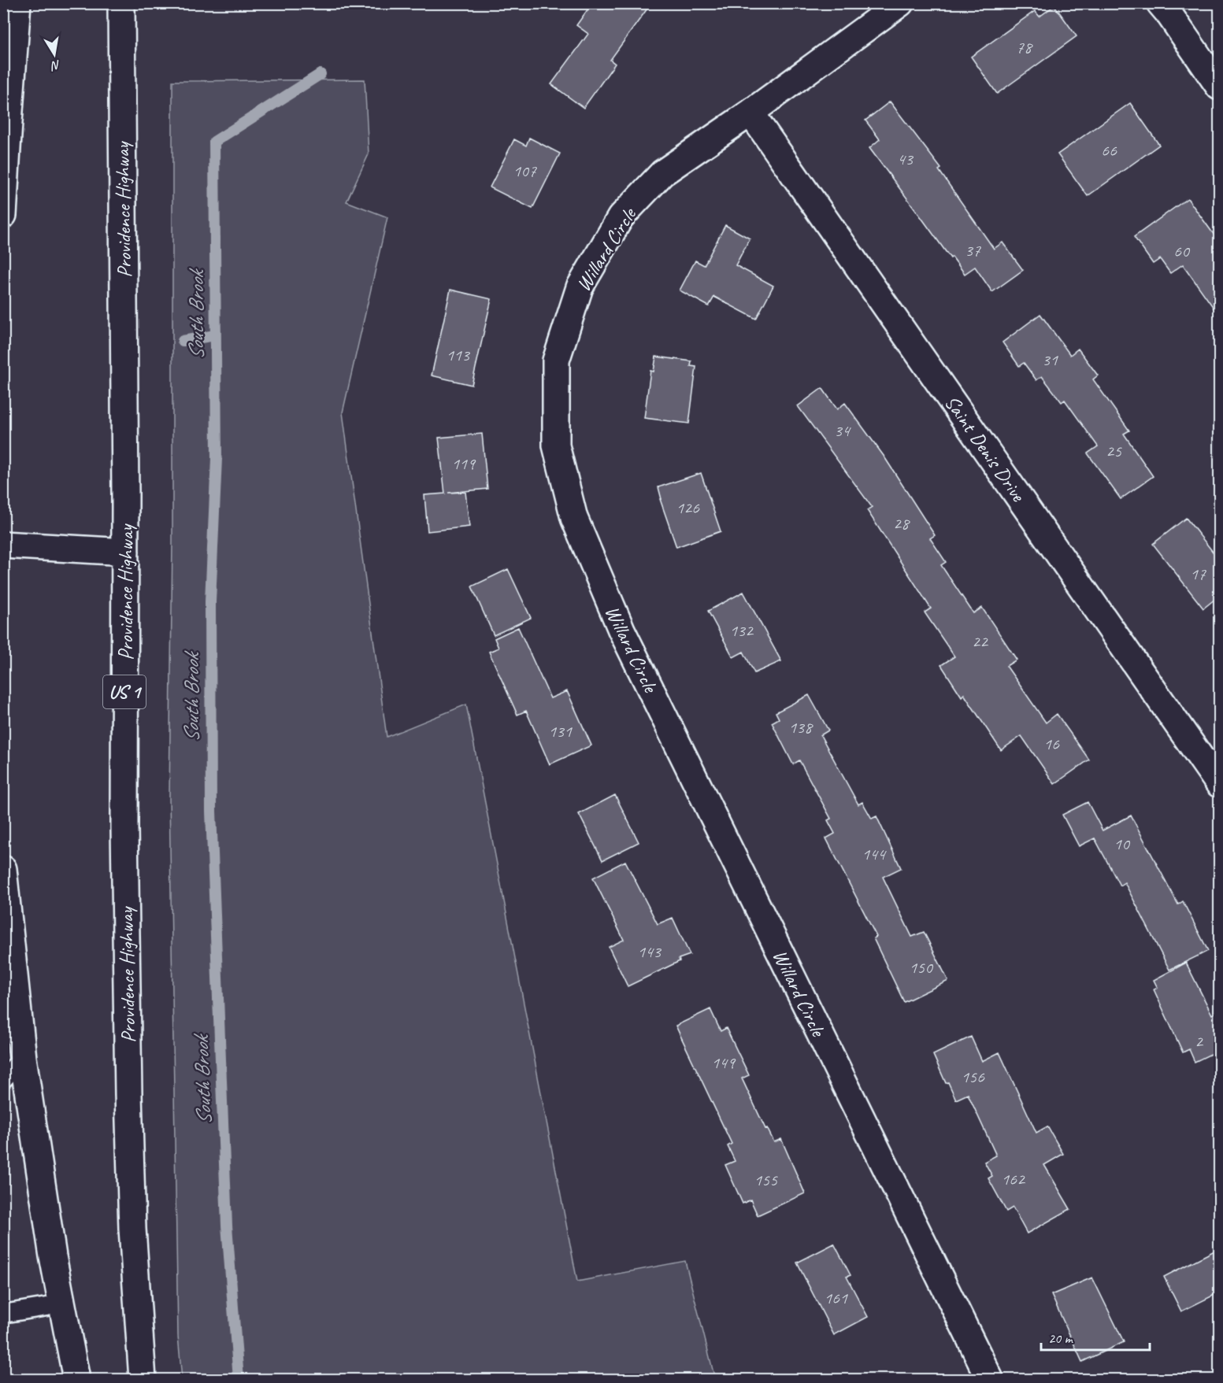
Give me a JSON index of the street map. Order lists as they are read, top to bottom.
{
  "streets": {
    "street": [
      "Providence Highway",
      "Willard Circle",
      "Saint Denis Drive",
      "US 1"
    ]
  },
  "crossings": [
    ["Willard Circle", "Saint Denis Drive"]
  ],
  "water": ["South Brook"],
  "house_numbers": [
    "78",
    "66",
    "43",
    "107",
    "37",
    "60",
    "113",
    "31",
    "34",
    "25",
    "119",
    "126",
    "28",
    "17",
    "132",
    "22",
    "138",
    "131",
    "16",
    "10",
    "144",
    "143",
    "150",
    "2",
    "149",
    "156",
    "162",
    "155",
    "161"
  ],
  "scale_bar": "20 m",
  "north": "bottom"
}
